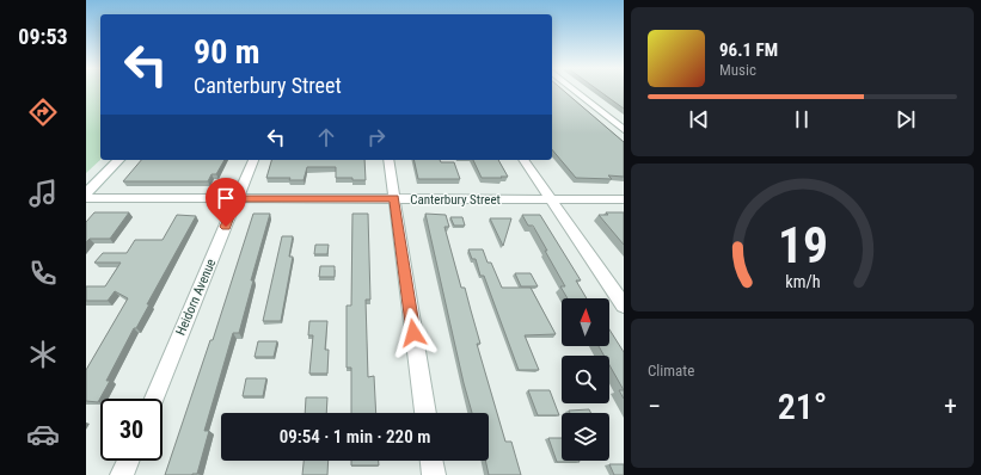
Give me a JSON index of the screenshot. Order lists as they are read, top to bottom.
{
  "streets": {
    "street": ["Canterbury Street", "Heidorn Avenue"]
  },
  "crossings": [
    ["Canterbury Street", "Heidorn Avenue"]
  ],
  "north": "top",
  "page": {
    "tabs": "09:53",
    "turn": ["90 m", "Canterbury Street"],
    "song": ["96.1 FM", "Music"],
    "tile": "Climate",
    "heat": ["−", "21°", "+"],
    "limit": "30",
    "trip": "09:54 · 1 min · 220 m",
    "gauge": ["19", "km/h"]
  }
}
